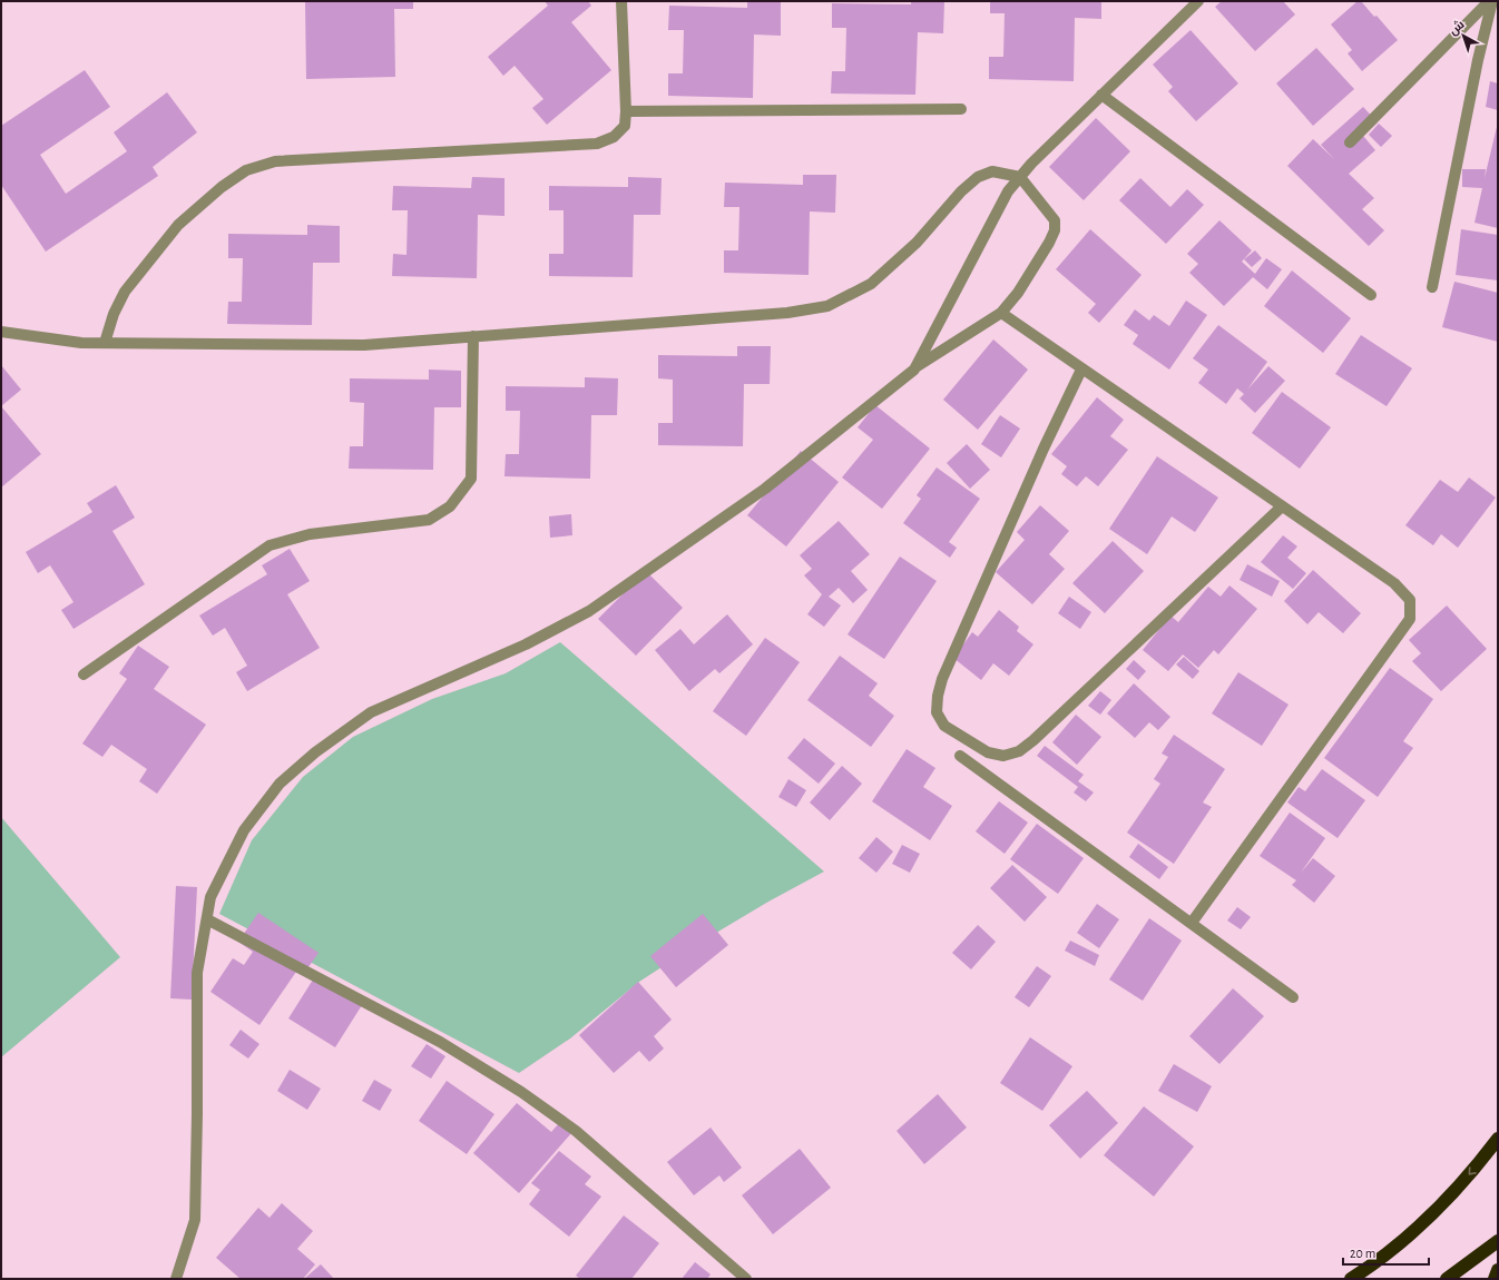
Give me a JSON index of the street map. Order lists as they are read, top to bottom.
{
  "scale_bar": "20 m",
  "north": "top left"
}
